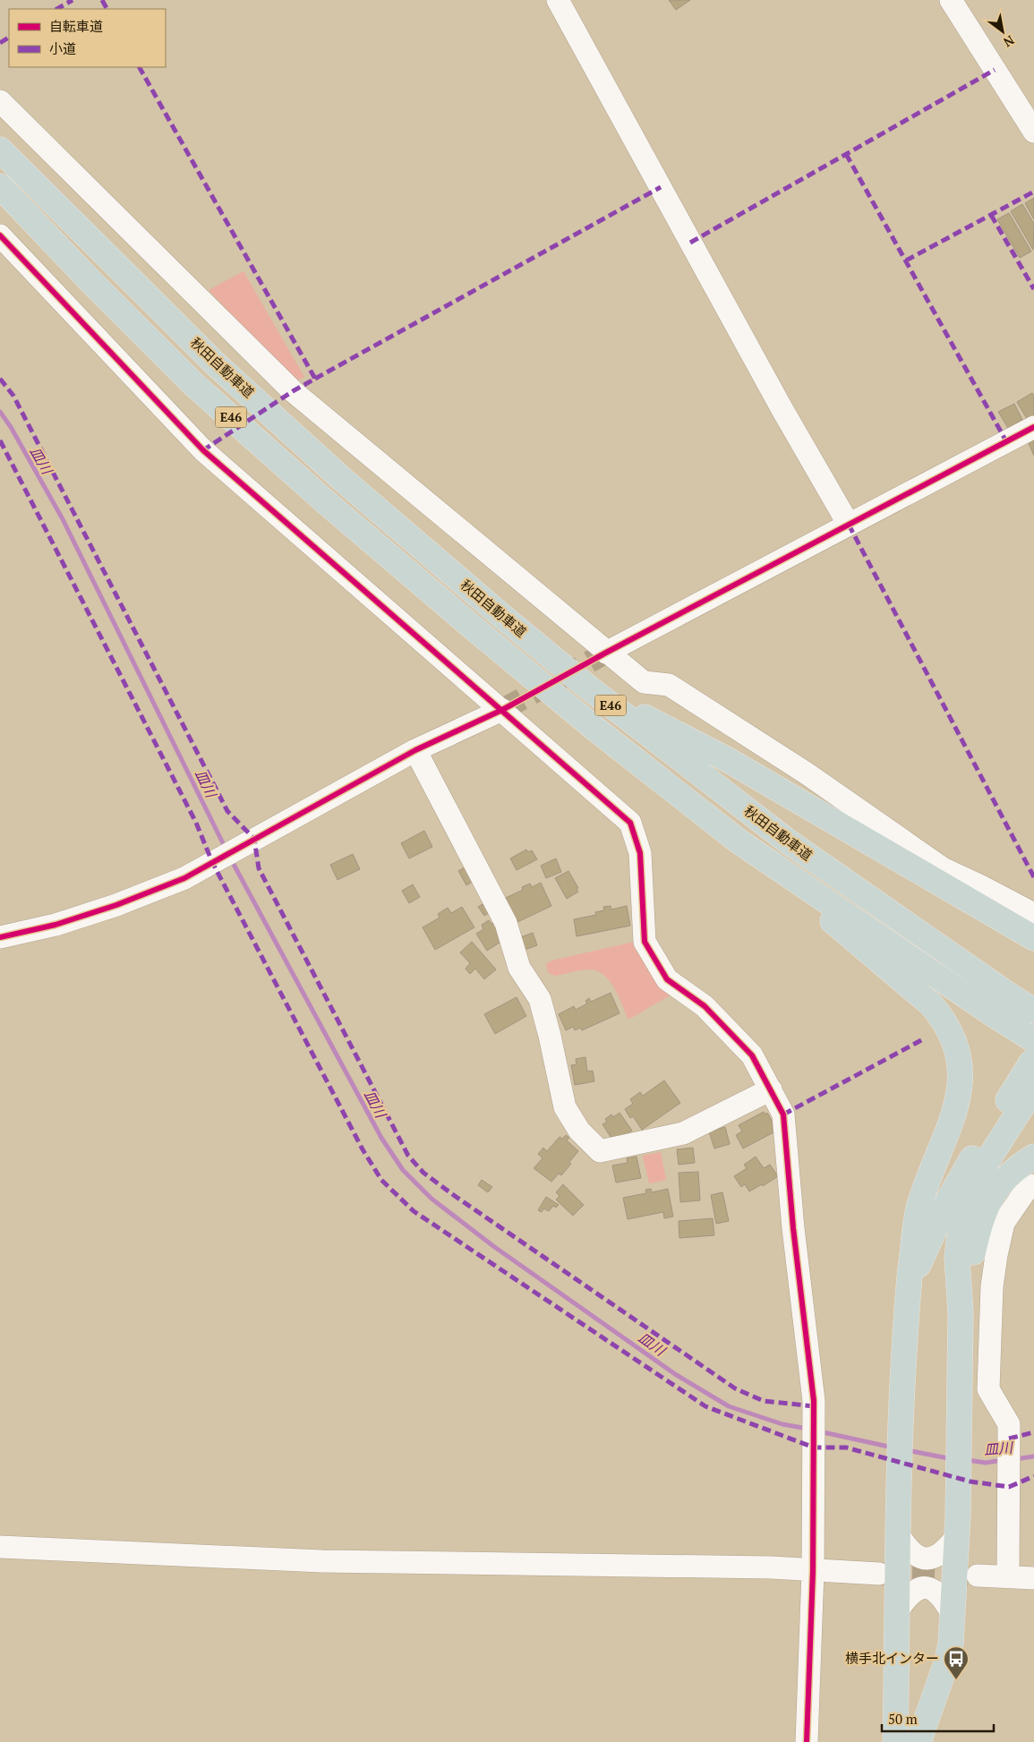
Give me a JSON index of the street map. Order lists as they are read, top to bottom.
{
  "streets": {
    "highway": ["秋田自動車道", "E46"]
  },
  "water": ["皿川"],
  "places": {
    "bus stop": ["横手北インター"]
  },
  "legend": ["自転車道", "小道"],
  "scale_bar": "50 m",
  "north": "bottom right"
}
